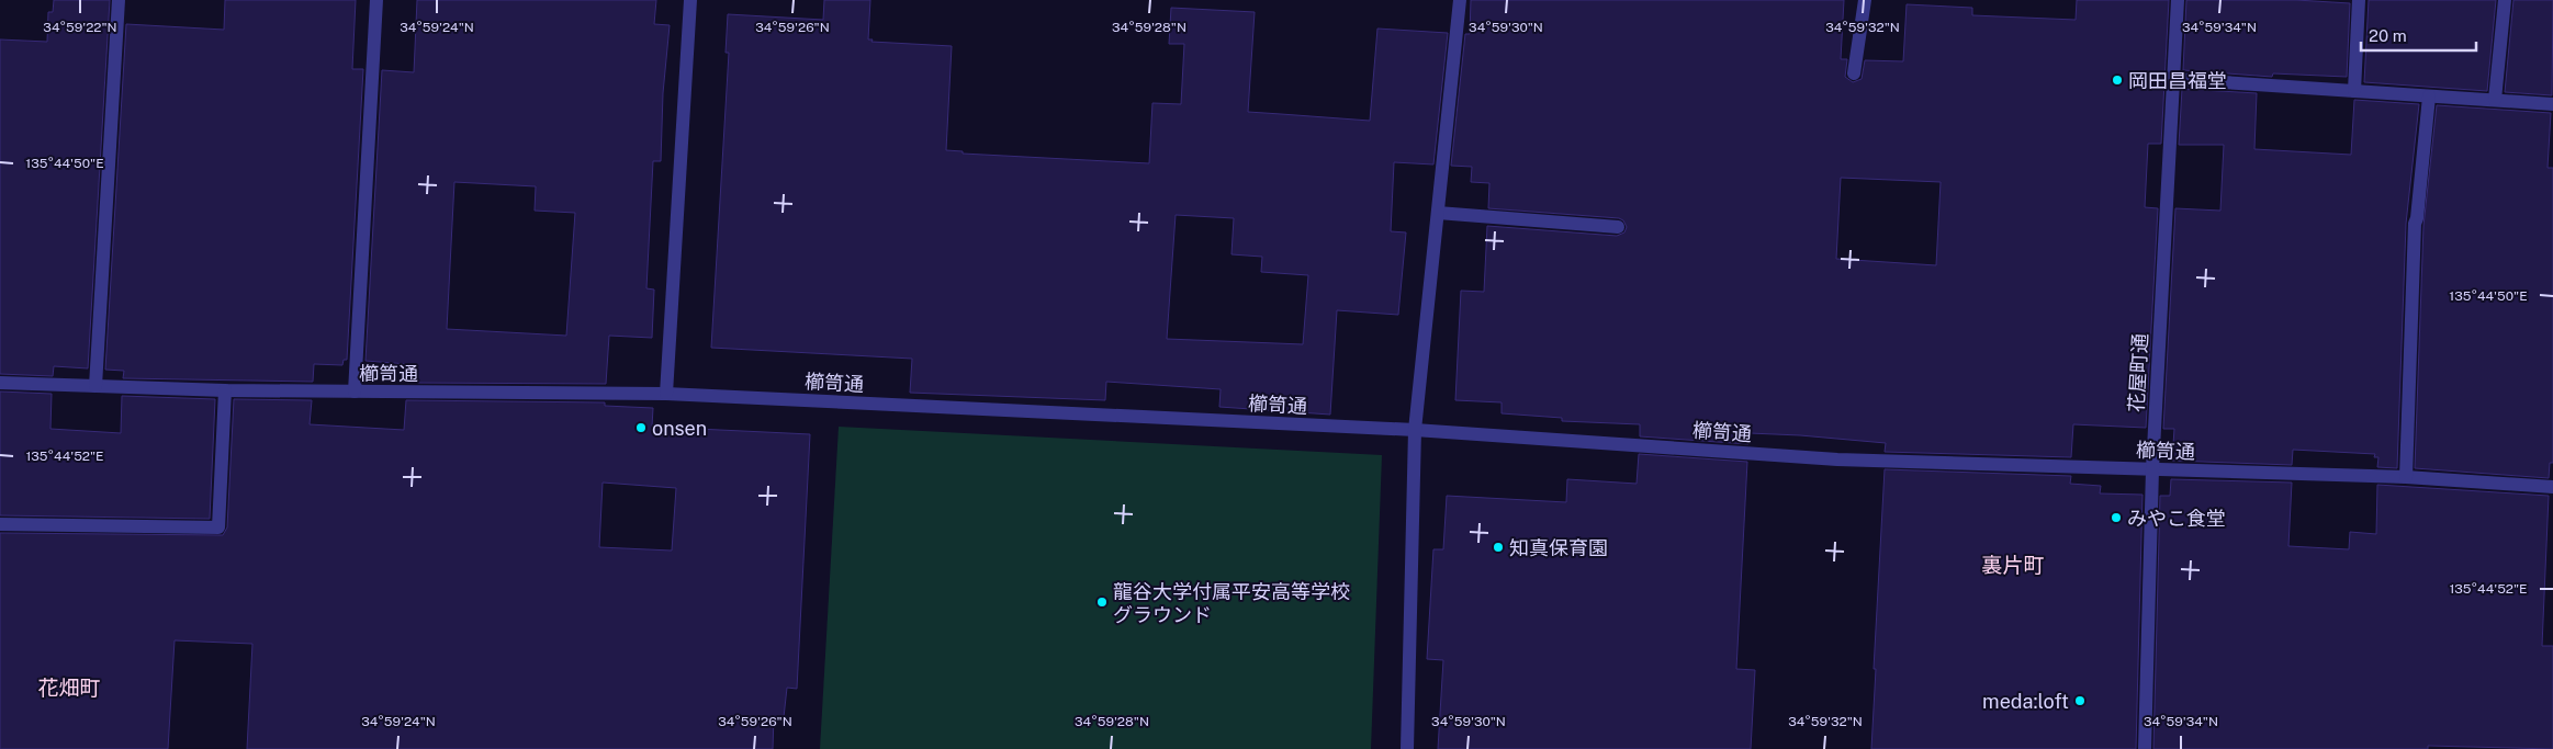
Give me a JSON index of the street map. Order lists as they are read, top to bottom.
{
  "streets": {
    "street": ["櫛笥通", "花屋町通"]
  },
  "crossings": [
    ["櫛笥通", "花屋町通"]
  ],
  "districts": ["裏片町", "花畑町"],
  "places": [
    "岡田昌福堂",
    "onsen",
    "みやこ食堂",
    "知真保育園",
    "龍谷大学付属平安高等学校 グラウンド",
    "meda:loft"
  ],
  "scale_bar": "20 m",
  "coordinates": [
    "34°59'22\"N",
    "34°59'24\"N",
    "34°59'26\"N",
    "34°59'28\"N",
    "34°59'30\"N",
    "34°59'32\"N",
    "34°59'34\"N",
    "135°44'50\"E",
    "135°44'52\"E"
  ]
}
